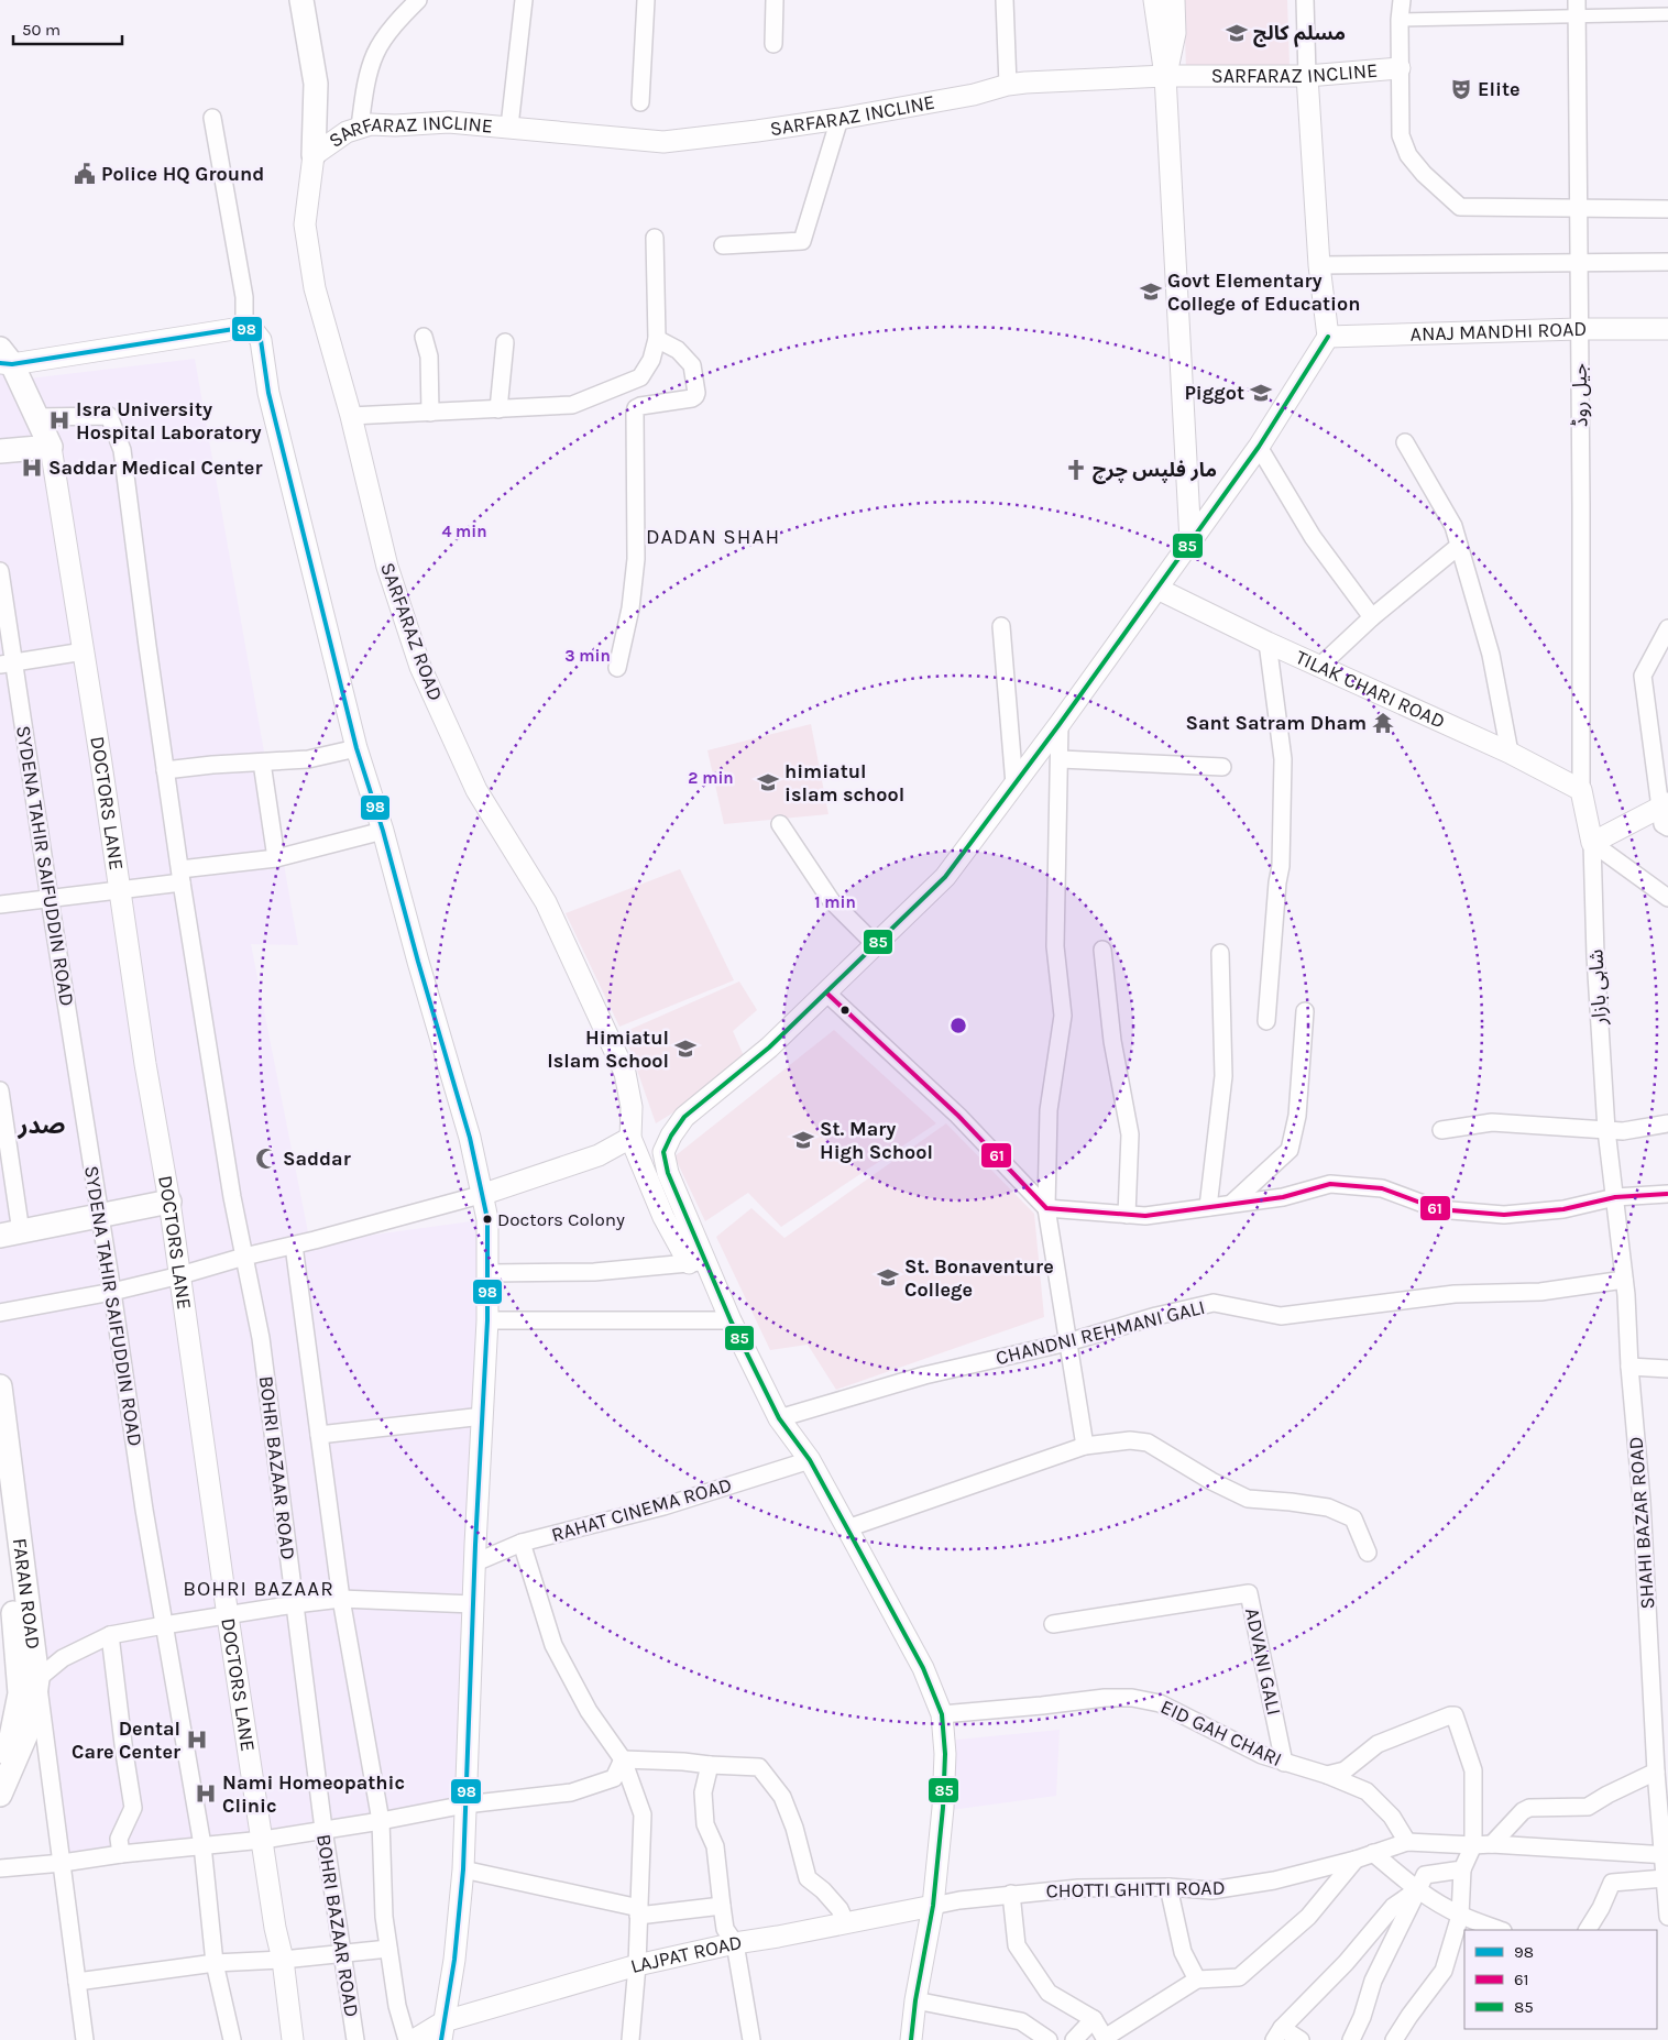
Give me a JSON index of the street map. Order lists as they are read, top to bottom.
{
  "streets": {
    "main road": ["FARAN ROAD"],
    "street": [
      "SARFARAZ INCLINE",
      "ANAJ MANDHI ROAD",
      "جیل روڈ",
      "SARFARAZ ROAD",
      "TILAK CHARI ROAD",
      "DOCTORS LANE",
      "SYDENA TAHIR SAIFUDDIN ROAD",
      "شاہی بازار",
      "CHANDNI REHMANI GALI",
      "BOHRI BAZAAR ROAD",
      "RAHAT CINEMA ROAD",
      "SHAHI BAZAR ROAD",
      "ADVANI GALI",
      "EID GAH CHARI",
      "CHOTTI GHITTI ROAD",
      "LAJPAT ROAD"
    ]
  },
  "crossings": [
    ["SARFARAZ INCLINE", "SARFARAZ ROAD"],
    ["ANAJ MANDHI ROAD", "جیل روڈ"],
    ["جیل روڈ", "TILAK CHARI ROAD"],
    ["شاہی بازار", "SHAHI BAZAR ROAD"],
    ["CHANDNI REHMANI GALI", "SHAHI BAZAR ROAD"],
    ["SHAHI BAZAR ROAD", "CHOTTI GHITTI ROAD"],
    ["ADVANI GALI", "EID GAH CHARI"],
    ["EID GAH CHARI", "CHOTTI GHITTI ROAD"],
    ["CHOTTI GHITTI ROAD", "LAJPAT ROAD"]
  ],
  "districts": ["DADAN SHAH", "صدر", "BOHRI BAZAAR"],
  "places": {
    "school or university": [
      "مسلم کالج",
      "Govt Elementary College of Education",
      "Piggot",
      "himiatul islam school",
      "Himiatul Islam School",
      "St. Mary High School",
      "St. Bonaventure College"
    ],
    "theatre": ["Elite"],
    "public building": ["Police HQ Ground"],
    "hospital": [
      "Isra University Hospital Laboratory",
      "Saddar Medical Center",
      "Dental Care Center",
      "Nami Homeopathic Clinic"
    ],
    "church": ["مار فلپس چرچ"],
    "temple": ["Sant Satram Dham"],
    "mosque": ["Saddar"],
    "other": ["Doctors Colony"]
  },
  "lines": ["transit line 98", "transit line 85", "transit line 61"],
  "legend": ["98", "61", "85"],
  "scale_bar": "50 m",
  "rings": [
    "4 min",
    "3 min",
    "2 min",
    "1 min"
  ]
}
